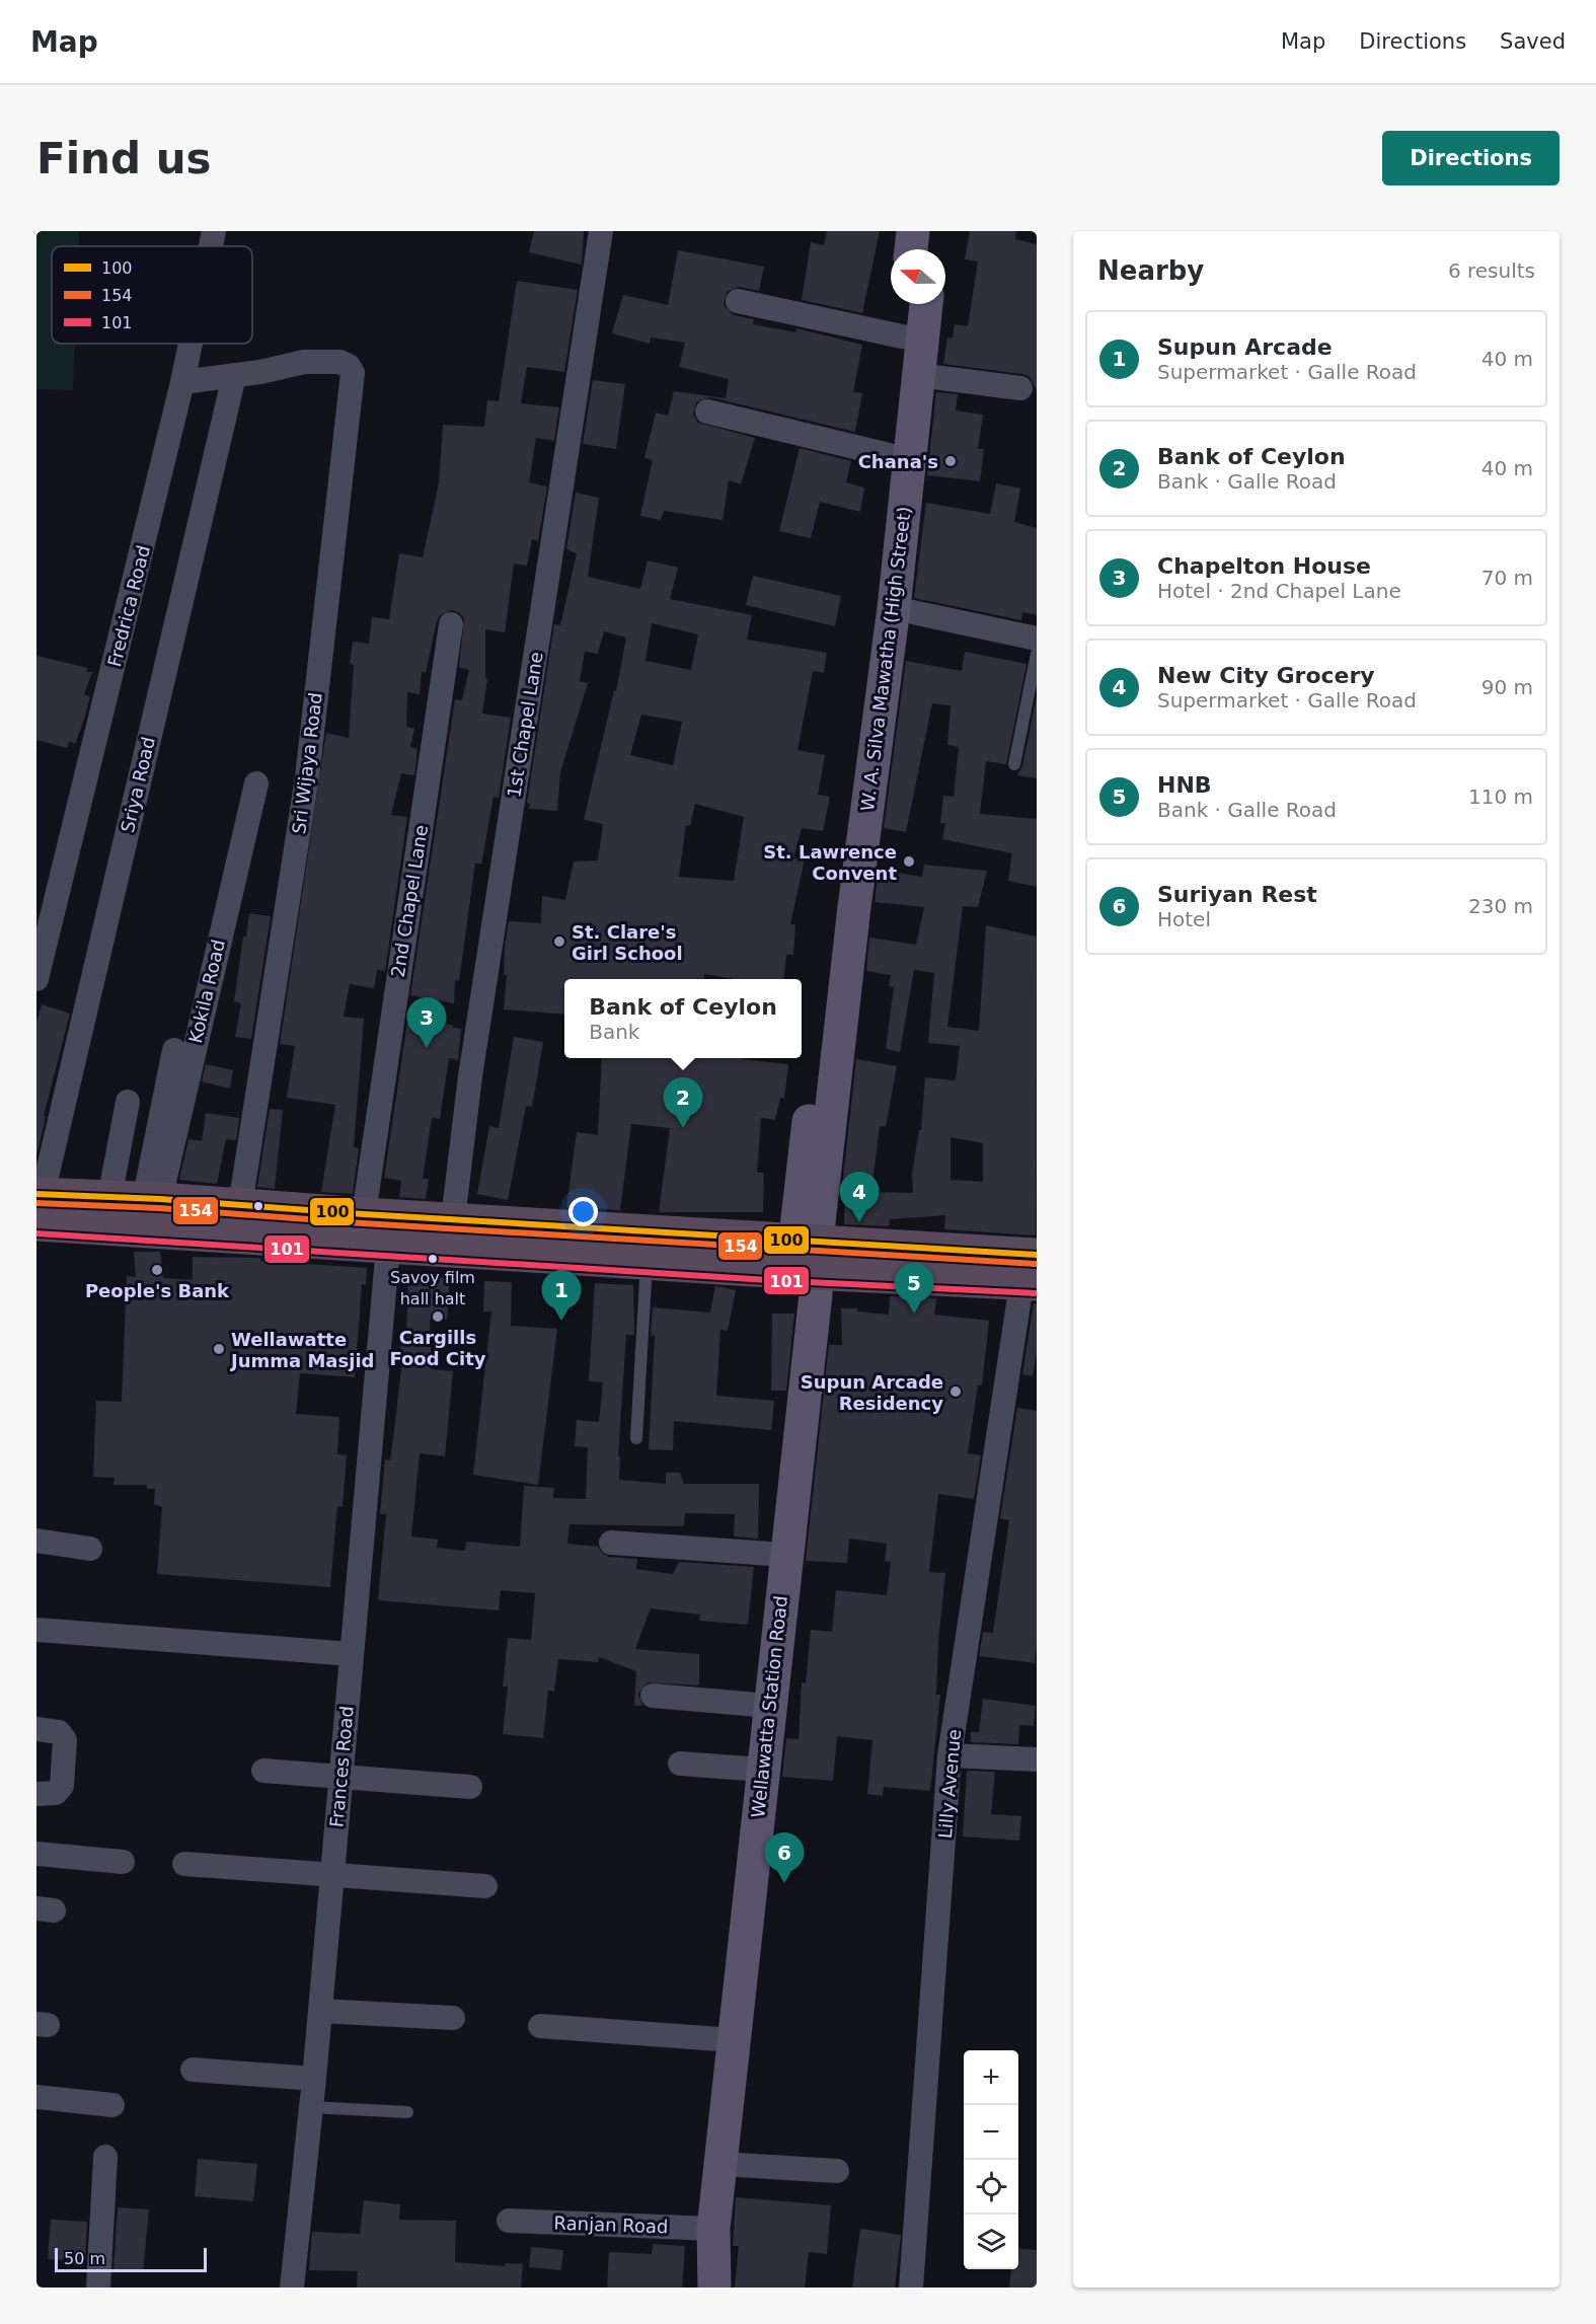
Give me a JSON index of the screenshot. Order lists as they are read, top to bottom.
{
  "streets": {
    "main road": ["W. A. Silva Mawatha (High Street)", "Wellawatta Station Road"],
    "street": [
      "Fredrica Road",
      "1st Chapel Lane",
      "Sri Wijaya Road",
      "Sriya Road",
      "2nd Chapel Lane",
      "Kokila Road",
      "Frances Road",
      "Lilly Avenue",
      "Ranjan Road"
    ]
  },
  "crossings": [
    ["W. A. Silva Mawatha (High Street)", "Wellawatta Station Road"],
    ["Sri Wijaya Road", "Sriya Road"],
    ["Wellawatta Station Road", "Ranjan Road"]
  ],
  "places": [
    "Chana's",
    "St. Lawrence Convent",
    "St. Clare's Girl School",
    "Savoy film hall halt",
    "People's Bank",
    "Cargills Food City",
    "Wellawatte Jumma Masjid",
    "Supun Arcade Residency"
  ],
  "lines": ["transit line 100", "transit line 154", "transit line 101"],
  "legend": ["100", "154", "101"],
  "scale_bar": "50 m",
  "north": "left",
  "page": {
    "header": "Map",
    "nav": ["Map", "Directions", "Saved"],
    "buttons": "Directions",
    "title": "Find us",
    "heading": ["Nearby", "6 results"],
    "list": [
      {
        "mark": "1",
        "name": "Supun Arcade",
        "note": "Supermarket · Galle Road",
        "value": "40 m"
      },
      {
        "mark": "2",
        "name": "Bank of Ceylon",
        "note": "Bank · Galle Road",
        "value": "40 m"
      },
      {
        "mark": "3",
        "name": "Chapelton House",
        "note": "Hotel · 2nd Chapel Lane",
        "value": "70 m"
      },
      {
        "mark": "4",
        "name": "New City Grocery",
        "note": "Supermarket · Galle Road",
        "value": "90 m"
      },
      {
        "mark": "5",
        "name": "HNB",
        "note": "Bank · Galle Road",
        "value": "110 m"
      },
      {
        "mark": "6",
        "name": "Suriyan Rest",
        "note": "Hotel",
        "value": "230 m"
      }
    ],
    "popup": ["Bank of Ceylon", "Bank"],
    "pins": [
      "3",
      "2",
      "4",
      "5",
      "1",
      "6"
    ],
    "map_buttons": ["+", "−"],
    "scale": "50 m"
  }
}
